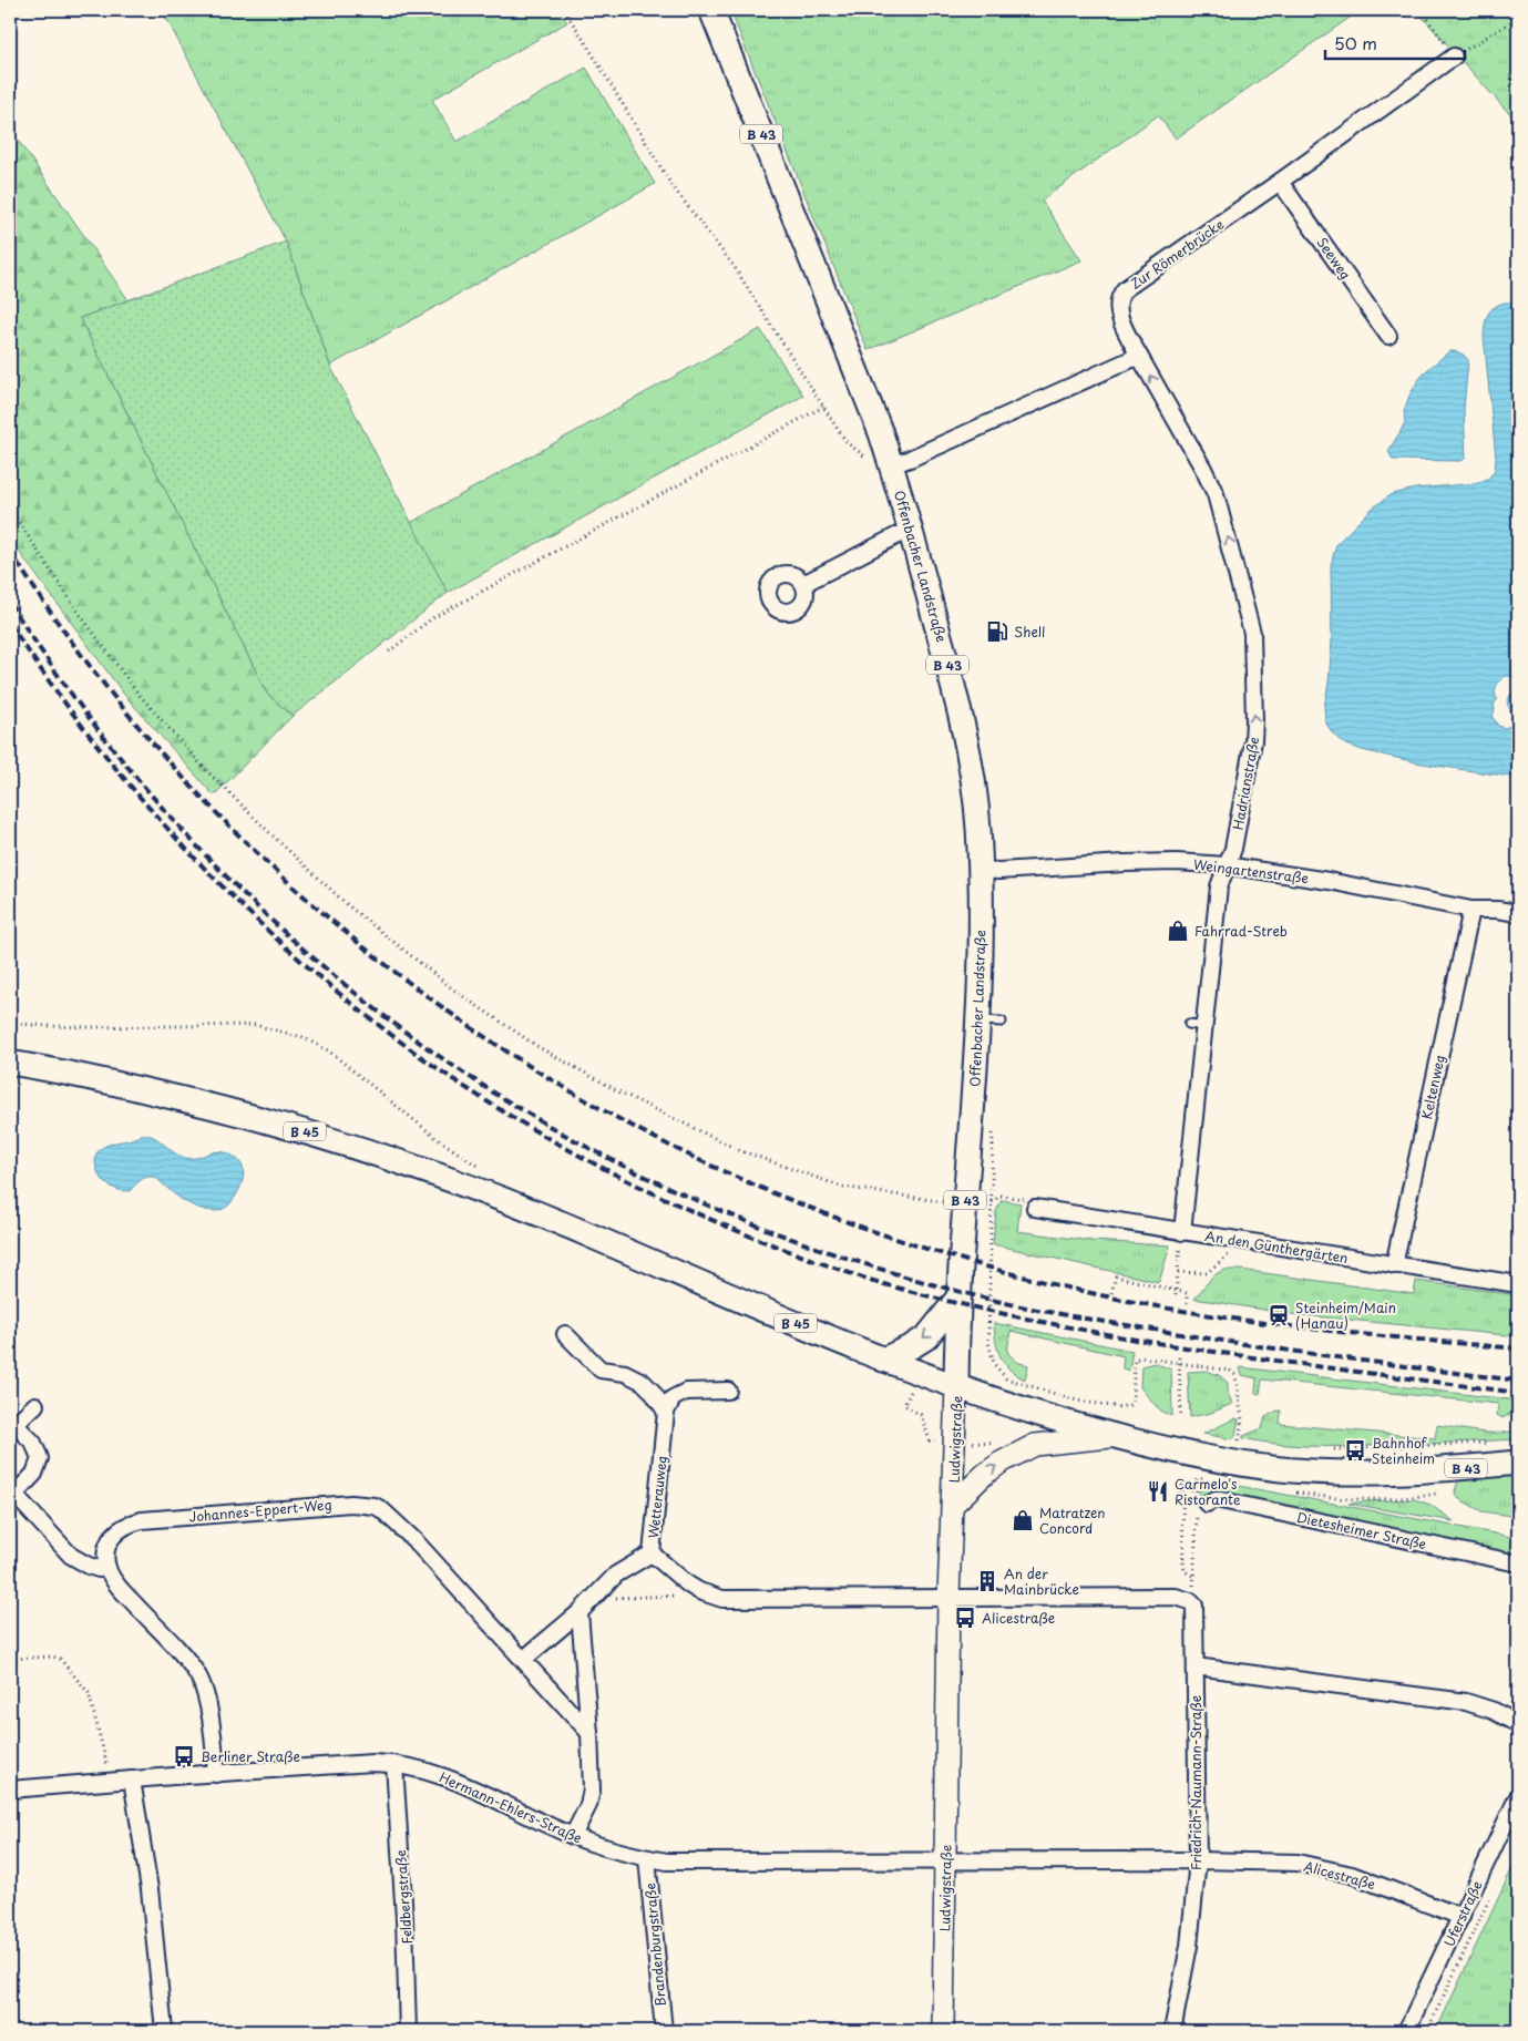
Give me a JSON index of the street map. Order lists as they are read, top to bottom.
{
  "streets": {
    "main road": [
      "B 43",
      "Offenbacher Landstraße",
      "B 45",
      "Ludwigstraße"
    ],
    "street": [
      "Zur Römerbrücke",
      "Seeweg",
      "Hadrianstraße",
      "Weingartenstraße",
      "Keltenweg",
      "An den Günthergärten",
      "Wetterauweg",
      "Johannes-Eppert-Weg",
      "Dietesheimer Straße",
      "Friedrich-Naumann-Straße",
      "Hermann-Ehlers-Straße",
      "Alicestraße",
      "Feldbergstraße",
      "Uferstraße",
      "Brandenburgstraße"
    ]
  },
  "crossings": [
    ["Zur Römerbrücke", "Seeweg"],
    ["Zur Römerbrücke", "Hadrianstraße"],
    ["Offenbacher Landstraße", "Weingartenstraße"],
    ["Offenbacher Landstraße", "B 45"],
    ["Offenbacher Landstraße", "Ludwigstraße"],
    ["Hadrianstraße", "Weingartenstraße"],
    ["Hadrianstraße", "An den Günthergärten"],
    ["Weingartenstraße", "Keltenweg"],
    ["Keltenweg", "An den Günthergärten"],
    ["B 45", "Ludwigstraße"],
    ["Ludwigstraße", "Alicestraße"],
    ["Wetterauweg", "Johannes-Eppert-Weg"],
    ["Friedrich-Naumann-Straße", "Alicestraße"],
    ["Hermann-Ehlers-Straße", "Alicestraße"],
    ["Hermann-Ehlers-Straße", "Feldbergstraße"],
    ["Hermann-Ehlers-Straße", "Brandenburgstraße"],
    ["Alicestraße", "Uferstraße"],
    ["Alicestraße", "Brandenburgstraße"]
  ],
  "one_way": ["Hadrianstraße"],
  "places": {
    "fuel station": ["Shell"],
    "shop": ["Fahrrad-Streb", "Matratzen Concord"],
    "station": ["Steinheim/Main (Hanau)"],
    "bus stop": ["Bahnhof Steinheim", "Alicestraße", "Berliner Straße"],
    "restaurant": ["Carmelo's Ristorante"],
    "building": ["An der Mainbrücke"]
  },
  "scale_bar": "50 m"
}
